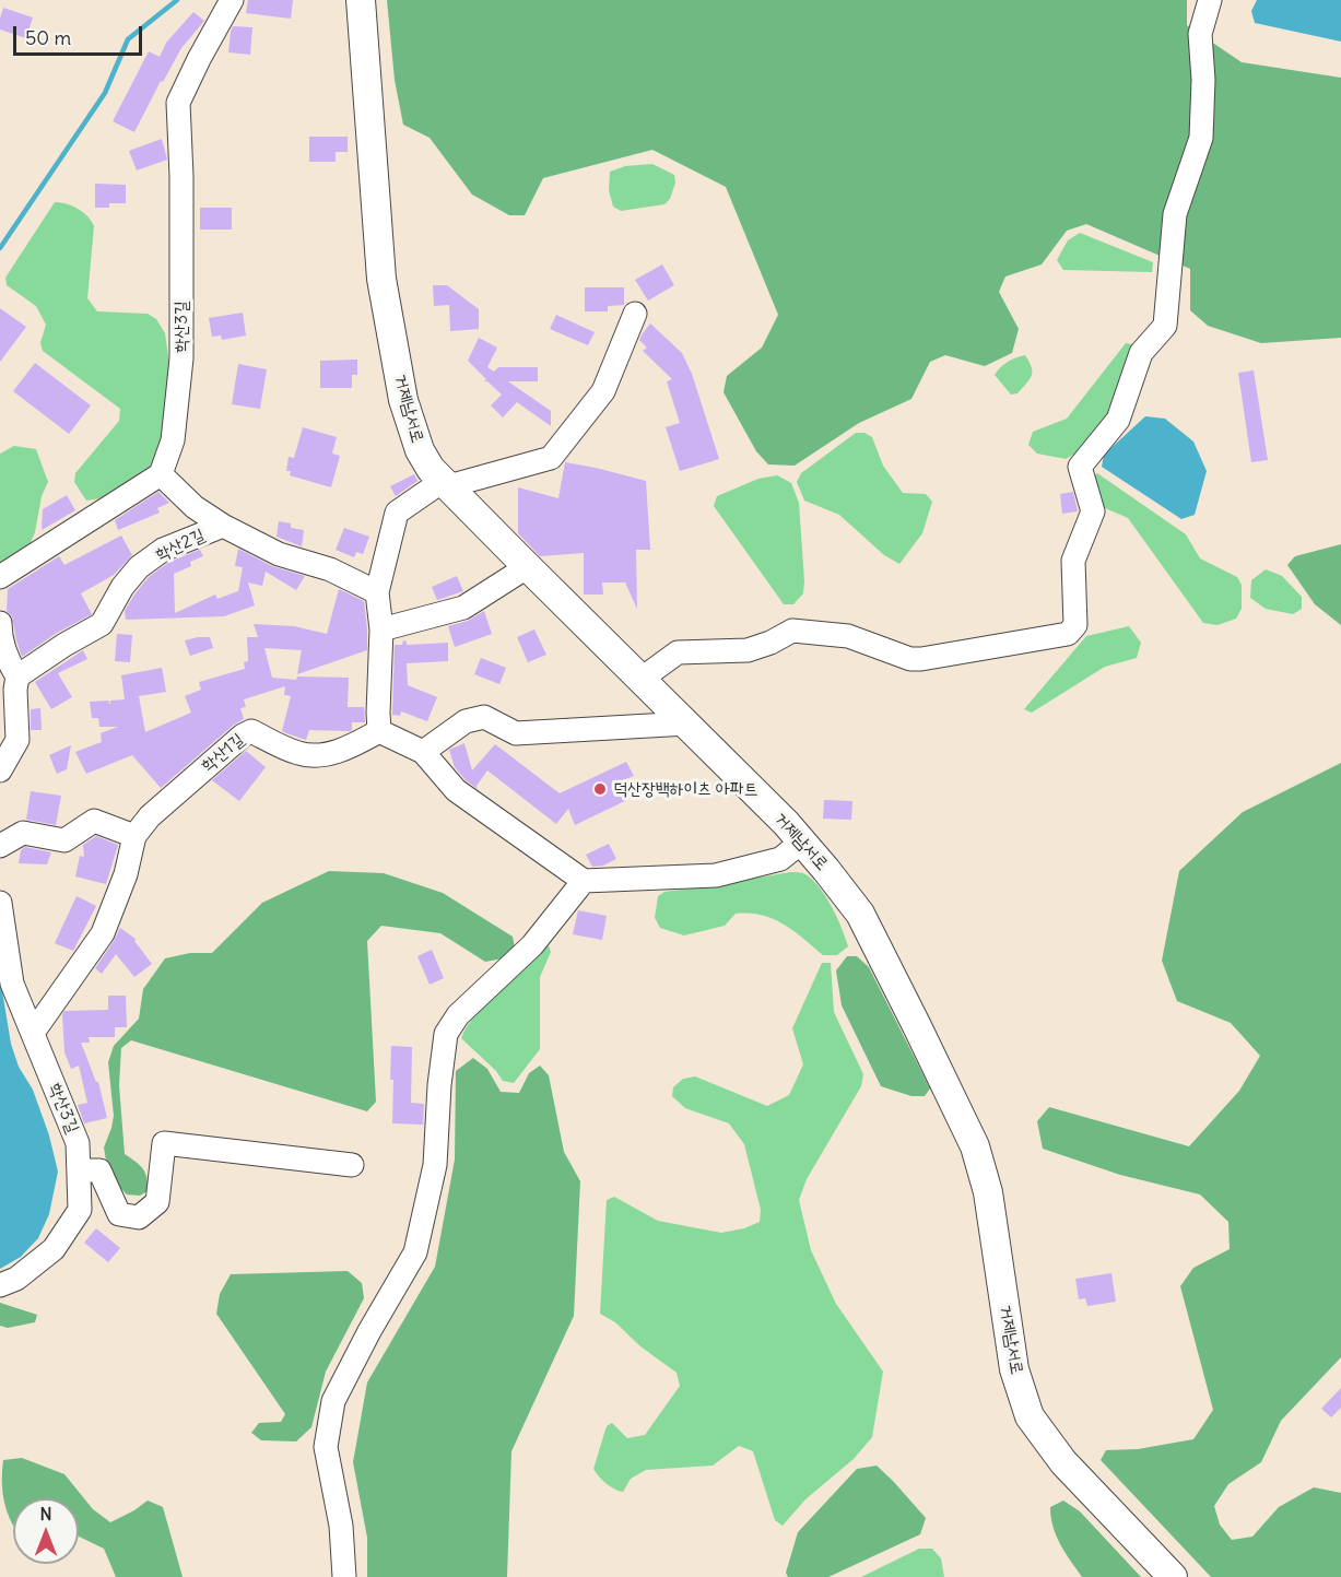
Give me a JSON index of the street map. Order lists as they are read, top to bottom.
{
  "streets": {
    "main road": ["거제남서로"],
    "street": ["학산3길", "학산2길", "학산1길"]
  },
  "crossings": [
    ["학산3길", "학산1길"]
  ],
  "places": ["덕산장백하이츠 아파트"],
  "scale_bar": "50 m",
  "north": "top"
}
